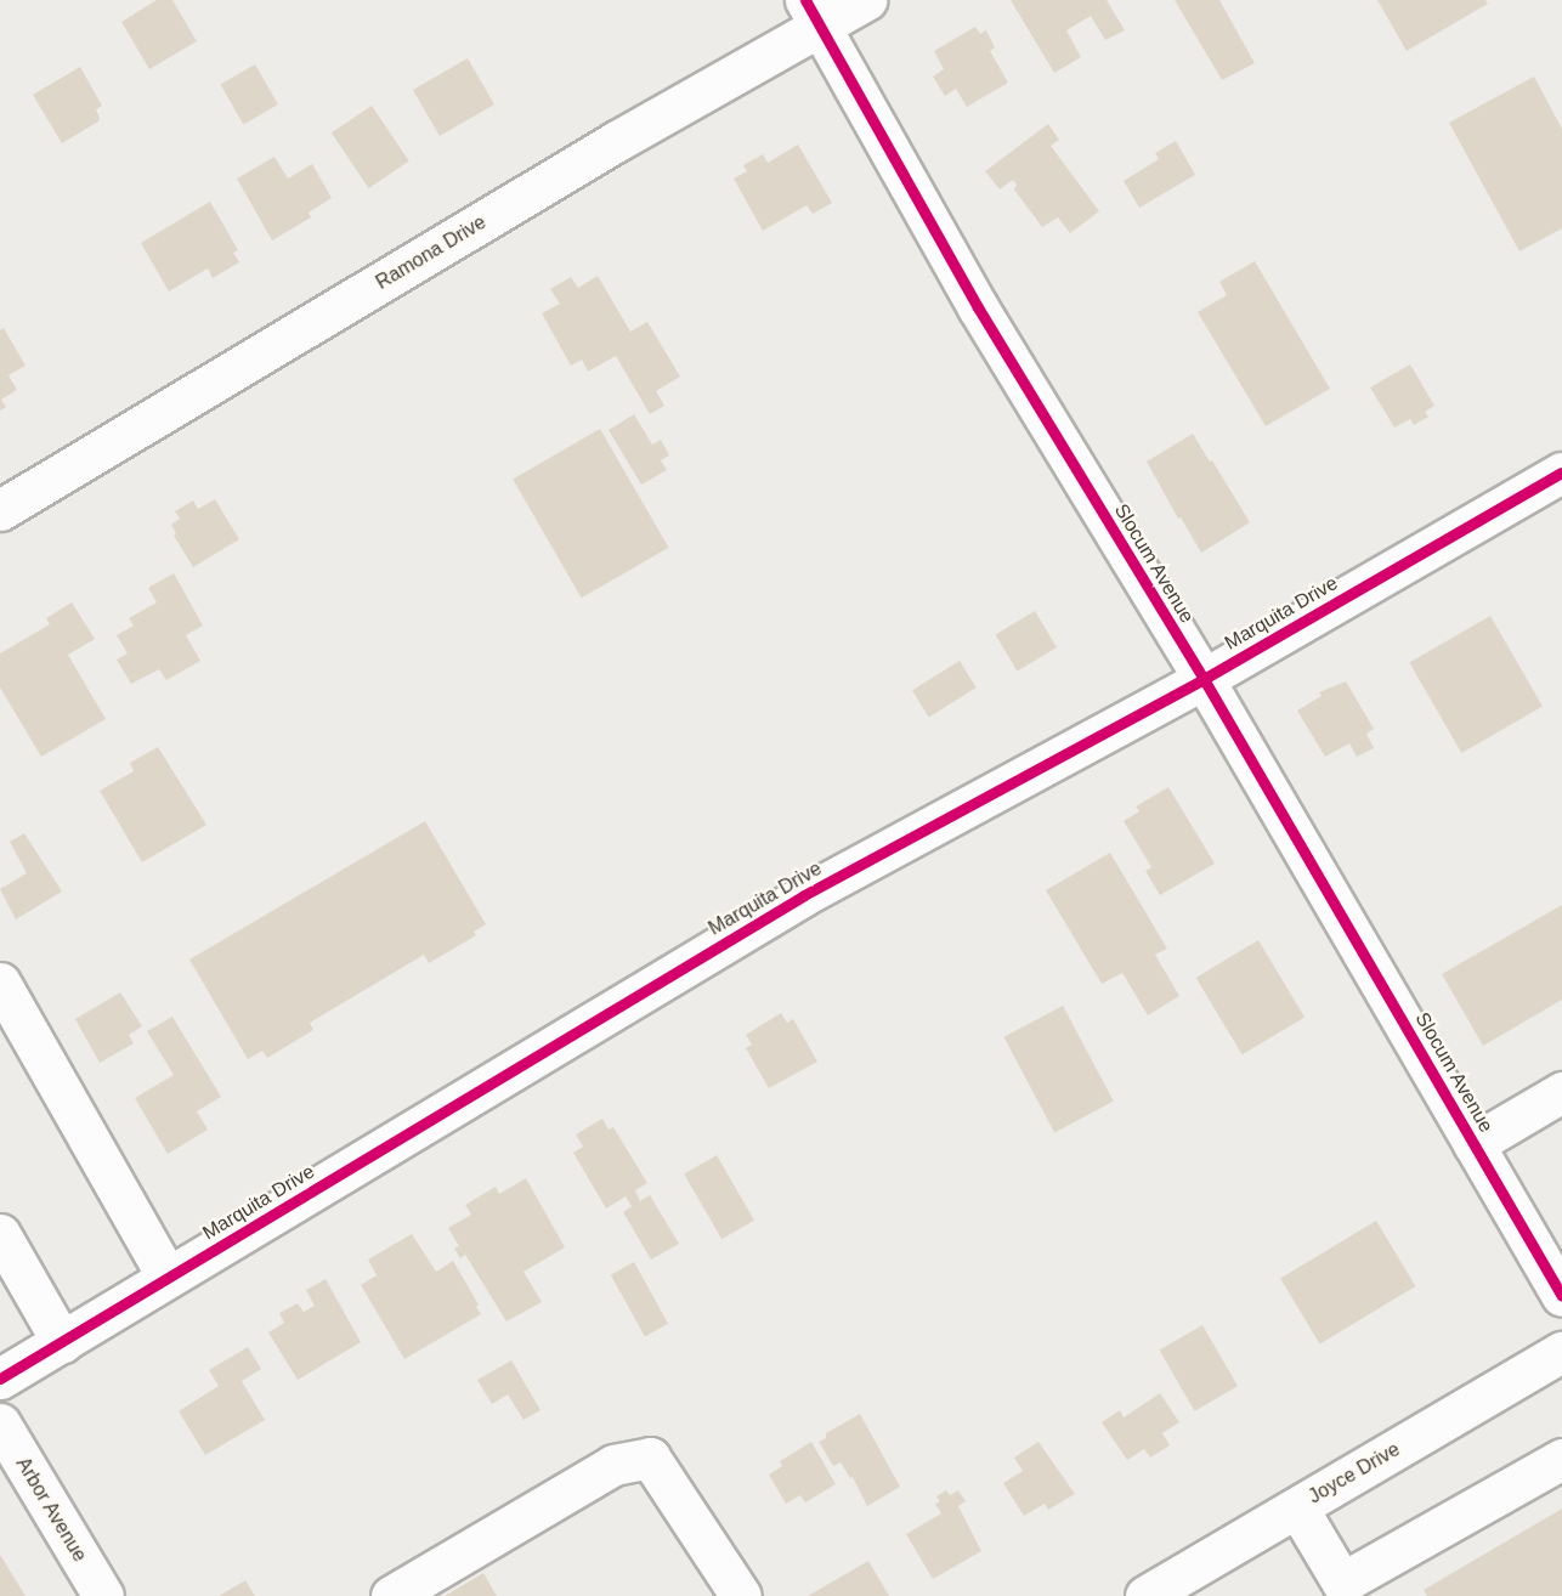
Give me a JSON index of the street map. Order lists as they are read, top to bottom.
{
  "streets": {
    "street": [
      "Ramona Drive",
      "Slocum Avenue",
      "Marquita Drive",
      "Joyce Drive",
      "Arbor Avenue"
    ]
  },
  "crossings": [
    ["Ramona Drive", "Slocum Avenue"],
    ["Slocum Avenue", "Marquita Drive"]
  ]
}
